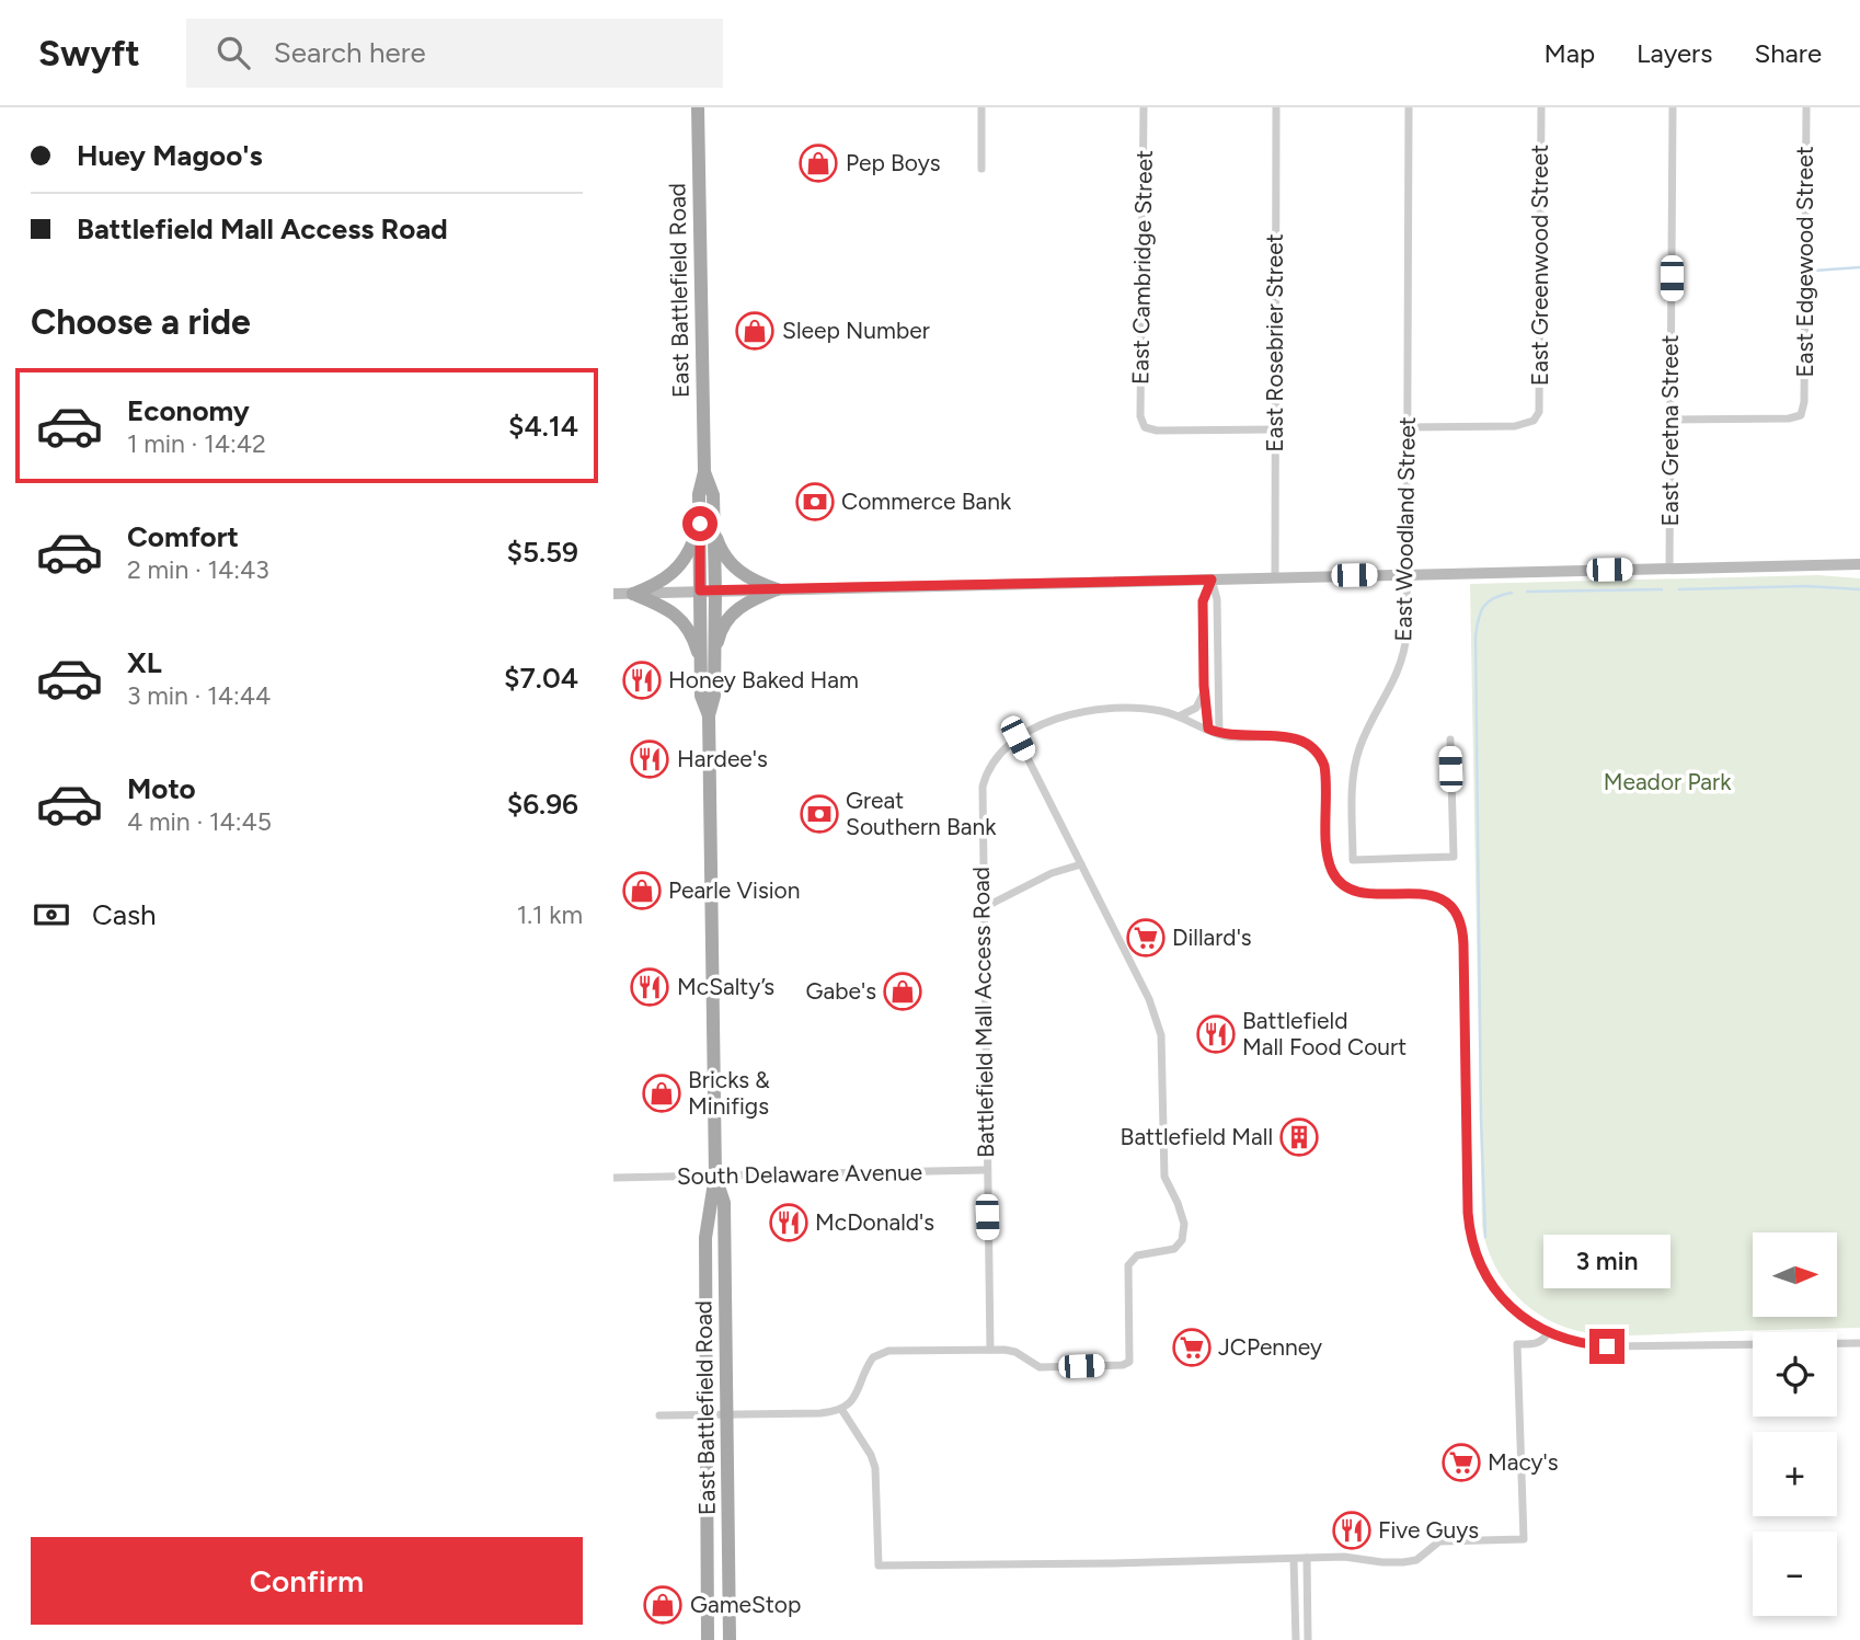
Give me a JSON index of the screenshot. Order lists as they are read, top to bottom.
{
  "streets": {
    "main road": ["East Battlefield Road"],
    "street": [
      "East Edgewood Street",
      "East Greenwood Street",
      "East Cambridge Street",
      "East Rosebrier Street",
      "East Gretna Street",
      "East Woodland Street",
      "Battlefield Mall Access Road",
      "South Delaware Avenue"
    ]
  },
  "crossings": [
    ["East Edgewood Street", "East Gretna Street"],
    ["East Greenwood Street", "East Woodland Street"],
    ["East Cambridge Street", "East Rosebrier Street"],
    ["East Battlefield Road", "South Delaware Avenue"],
    ["Battlefield Mall Access Road", "South Delaware Avenue"]
  ],
  "parks": ["Meador Park"],
  "places": {
    "shop": [
      "Pep Boys",
      "Sleep Number",
      "Pearle Vision",
      "Gabe's",
      "Bricks & Minifigs",
      "GameStop"
    ],
    "bank": ["Commerce Bank", "Great Southern Bank"],
    "restaurant": [
      "Honey Baked Ham",
      "Hardee's",
      "McSalty’s",
      "Battlefield Mall Food Court",
      "McDonald's",
      "Five Guys"
    ],
    "supermarket": ["Dillard's", "JCPenney", "Macy's"],
    "building": ["Battlefield Mall"]
  },
  "north": "right",
  "page": {
    "header": "Swyft",
    "search": "Search here",
    "nav": ["Map", "Layers", "Share"],
    "banner": ["Huey Magoo's", "Battlefield Mall Access Road"],
    "heading": "Choose a ride",
    "list": [
      {
        "name": "Economy",
        "note": "1 min · 14:42",
        "value": "$4.14"
      },
      {
        "name": "Comfort",
        "note": "2 min · 14:43",
        "value": "$5.59"
      },
      {
        "name": "XL",
        "note": "3 min · 14:44",
        "value": "$7.04"
      },
      {
        "name": "Moto",
        "note": "4 min · 14:45",
        "value": "$6.96"
      }
    ],
    "pay": ["Cash", "1.1 km"],
    "map_buttons": ["+", "−"],
    "bubble": "3 min",
    "buttons": "Confirm"
  }
}
